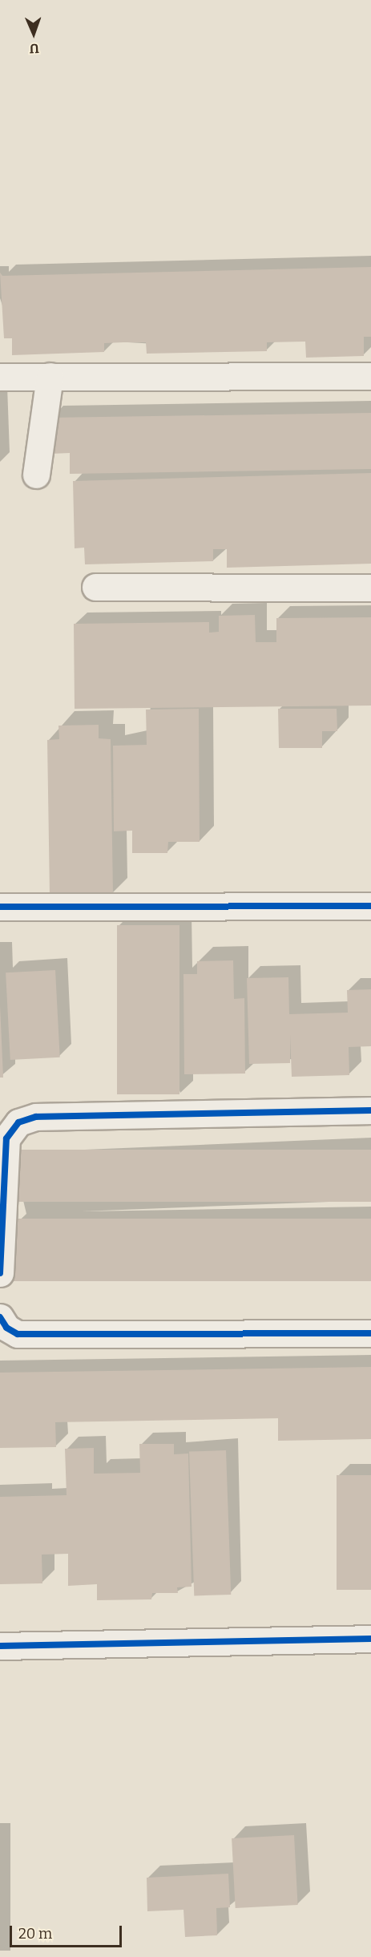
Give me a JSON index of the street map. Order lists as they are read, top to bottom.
{
  "scale_bar": "20 m",
  "north": "bottom"
}
